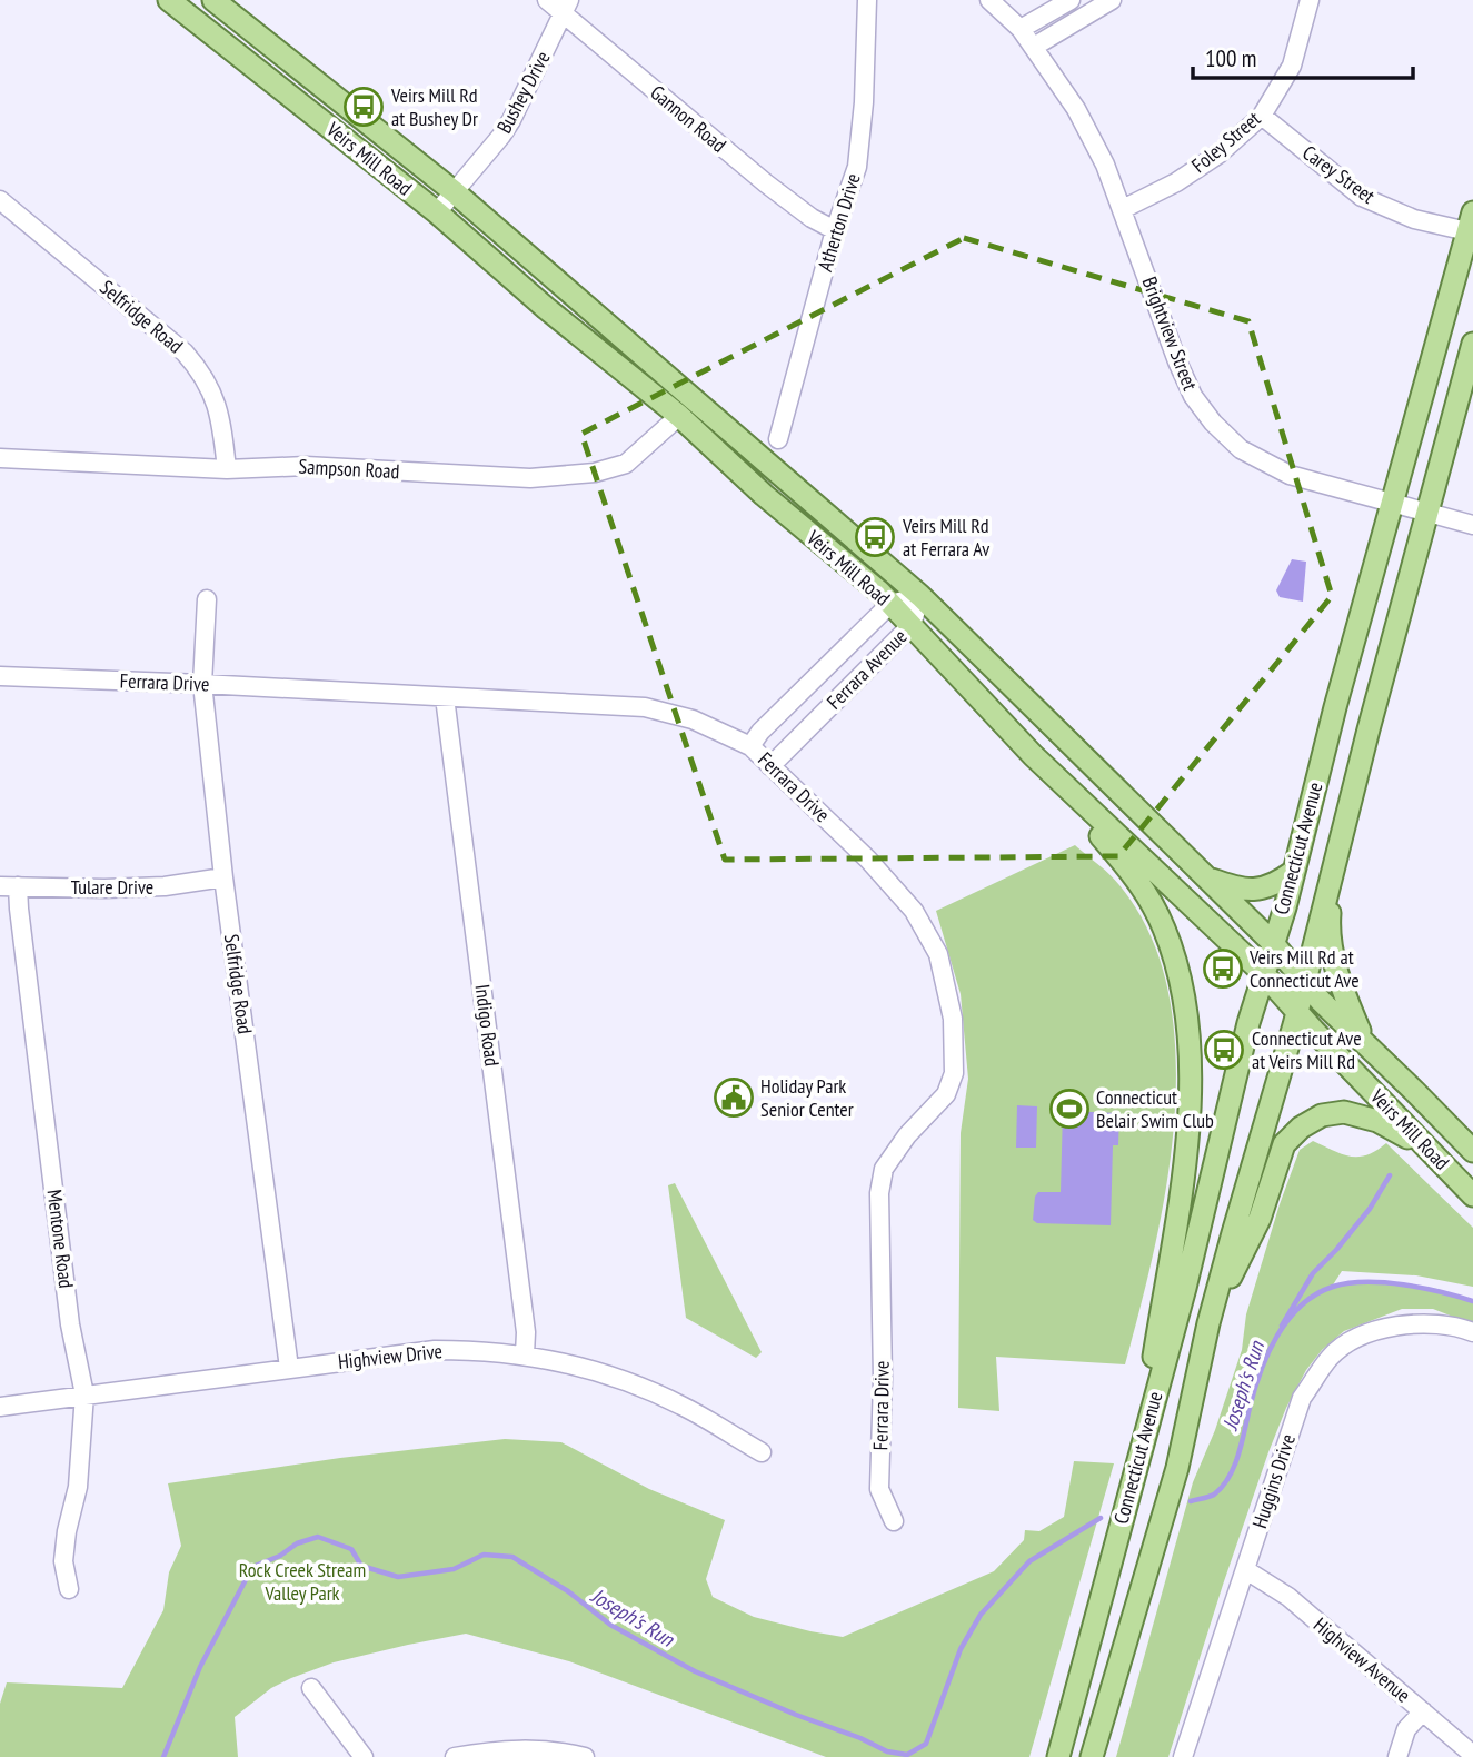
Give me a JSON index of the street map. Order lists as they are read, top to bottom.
{
  "streets": {
    "main road": ["Veirs Mill Road", "Connecticut Avenue"],
    "street": [
      "Bushey Drive",
      "Gannon Road",
      "Foley Street",
      "Carey Street",
      "Atherton Drive",
      "Selfridge Road",
      "Brightview Street",
      "Sampson Road",
      "Ferrara Avenue",
      "Ferrara Drive",
      "Tulare Drive",
      "Indigo Road",
      "Mentone Road",
      "Highview Drive",
      "Huggins Drive",
      "Highview Avenue"
    ]
  },
  "crossings": [
    ["Bushey Drive", "Gannon Road"],
    ["Bushey Drive", "Veirs Mill Road"],
    ["Gannon Road", "Atherton Drive"],
    ["Foley Street", "Carey Street"],
    ["Foley Street", "Brightview Street"],
    ["Veirs Mill Road", "Sampson Road"],
    ["Veirs Mill Road", "Ferrara Avenue"],
    ["Veirs Mill Road", "Connecticut Avenue"],
    ["Carey Street", "Connecticut Avenue"],
    ["Selfridge Road", "Sampson Road"],
    ["Selfridge Road", "Ferrara Drive"],
    ["Selfridge Road", "Tulare Drive"],
    ["Selfridge Road", "Highview Drive"],
    ["Brightview Street", "Connecticut Avenue"],
    ["Ferrara Avenue", "Ferrara Drive"],
    ["Ferrara Drive", "Indigo Road"],
    ["Tulare Drive", "Mentone Road"],
    ["Indigo Road", "Highview Drive"],
    ["Mentone Road", "Highview Drive"],
    ["Huggins Drive", "Highview Avenue"]
  ],
  "water": ["Joseph's Run"],
  "parks": ["Rock Creek Stream Valley Park"],
  "places": {
    "bus stop": [
      "Veirs Mill Rd at Bushey Dr",
      "Veirs Mill Rd at Ferrara Av",
      "Veirs Mill Rd at Connecticut Ave",
      "Connecticut Ave at Veirs Mill Rd"
    ],
    "public building": ["Holiday Park Senior Center"],
    "sports": ["Connecticut Belair Swim Club"]
  },
  "scale_bar": "100 m"
}
